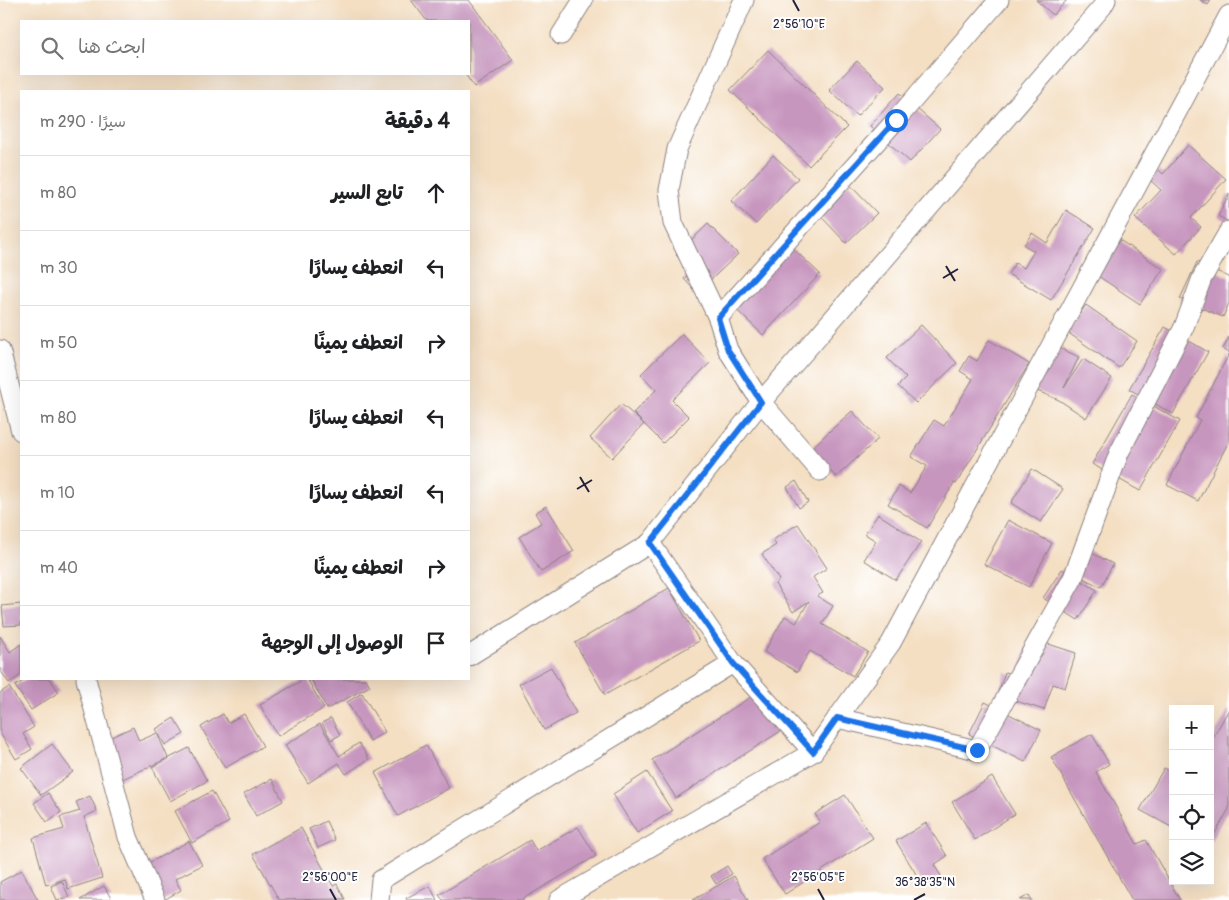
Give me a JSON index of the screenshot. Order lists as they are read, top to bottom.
{
  "page": {
    "search": "ابحث هنا",
    "heading": ["4 دقيقة", "سيرًا · 290 m"],
    "list": [
      ["تابع السير", "80 m"],
      ["انعطف يسارًا", "30 m"],
      ["انعطف يمينًا", "50 m"],
      ["انعطف يسارًا", "80 m"],
      ["انعطف يسارًا", "10 m"],
      ["انعطف يمينًا", "40 m"],
      "الوصول إلى الوجهة"
    ],
    "map_buttons": ["+", "−"]
  },
  "coordinates": [
    "2°56'10\"E",
    "2°56'00\"E",
    "2°56'05\"E",
    "36°38'35\"N"
  ]
}
